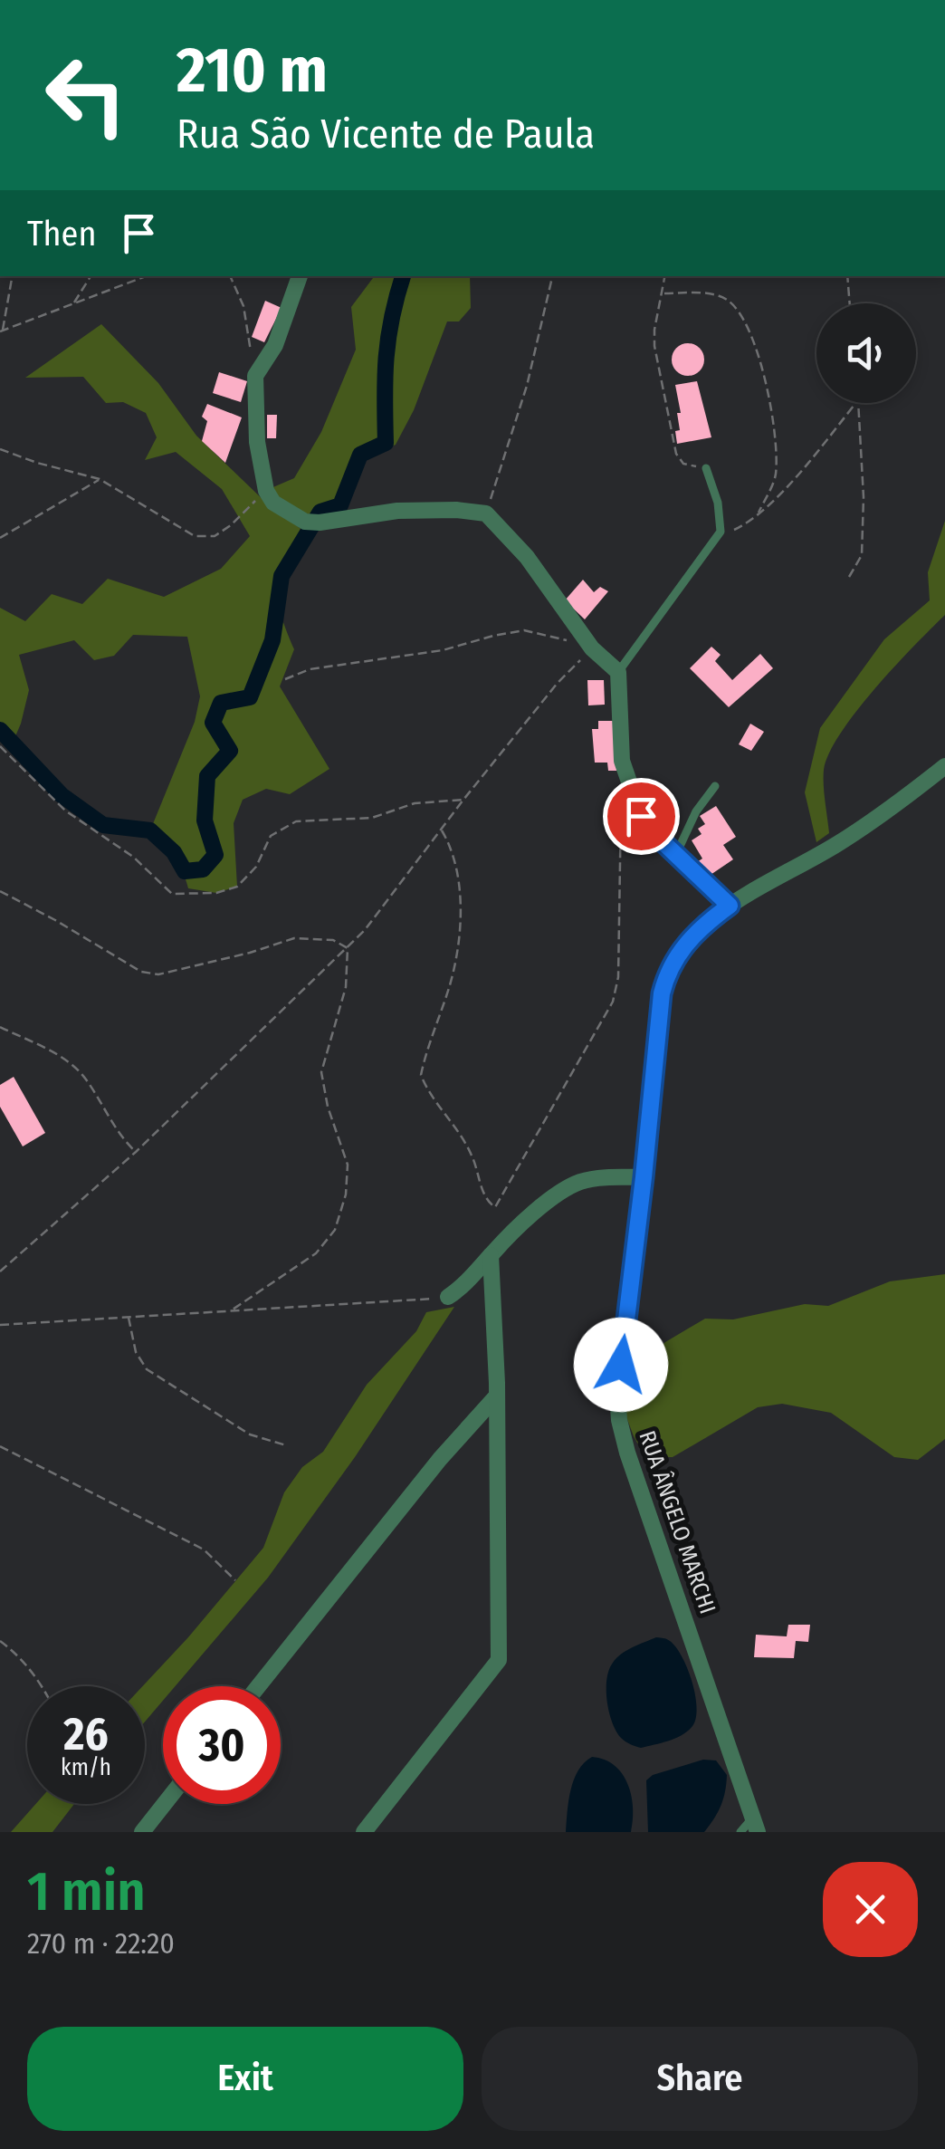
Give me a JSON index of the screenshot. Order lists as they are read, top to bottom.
{
  "streets": {
    "street": ["RUA ÂNGELO MARCHI"]
  },
  "page": {
    "turn": ["210 m", "Rua São Vicente de Paula"],
    "then": "Then",
    "speed": "26 km/h",
    "limit": "30",
    "heading": ["1 min", "270 m · 22:20"],
    "buttons": ["Exit", "Share"]
  }
}
